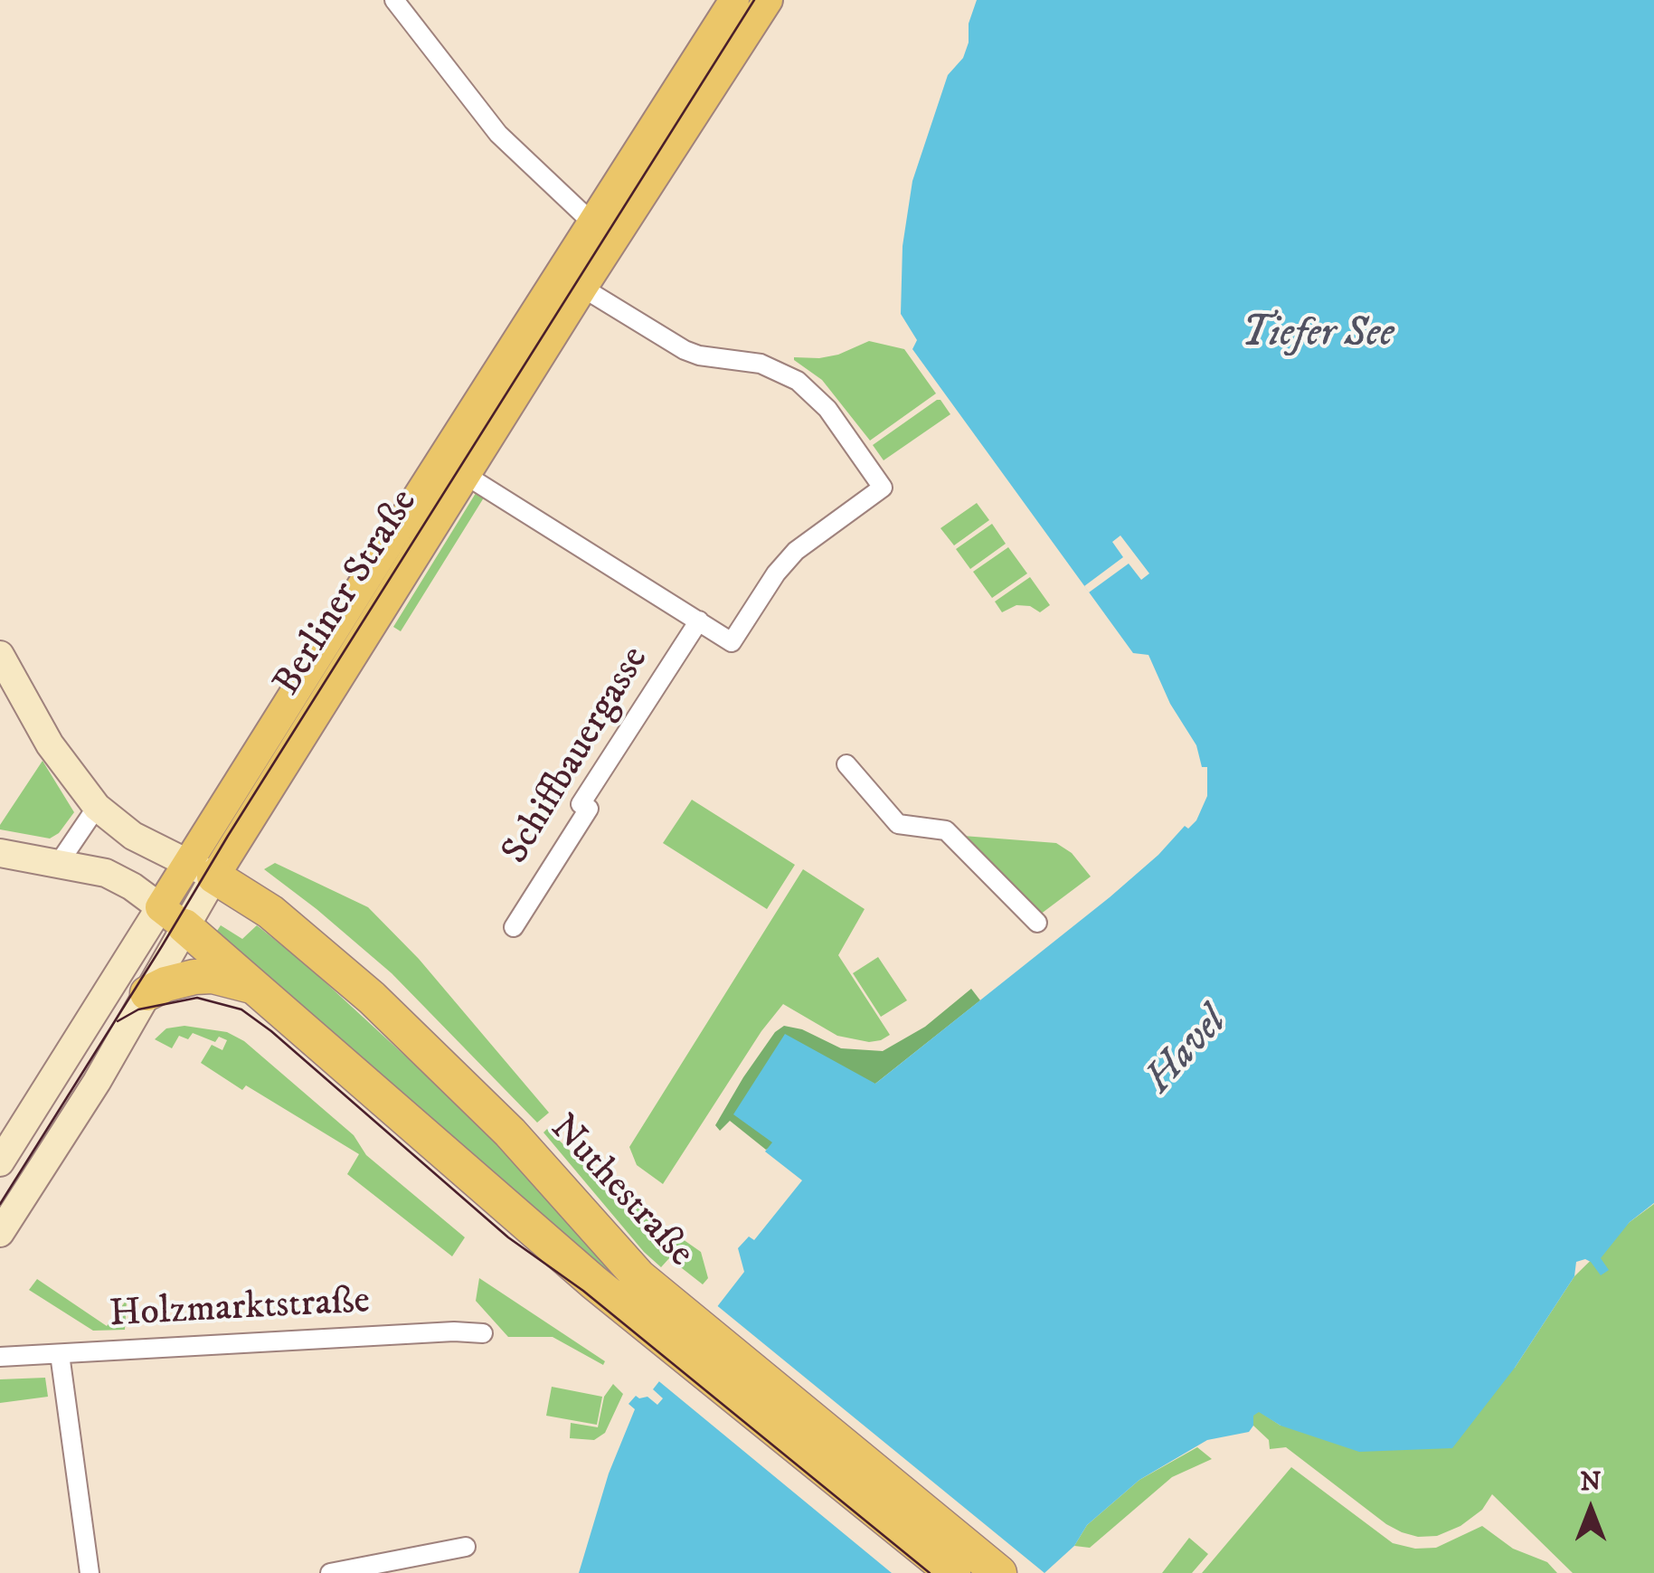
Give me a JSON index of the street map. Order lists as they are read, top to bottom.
{
  "streets": {
    "highway": ["Nuthestraße"],
    "main road": ["Berliner Straße"],
    "street": ["Schiffbauergasse", "Holzmarktstraße"]
  },
  "crossings": [
    ["Berliner Straße", "Schiffbauergasse"],
    ["Berliner Straße", "Nuthestraße"]
  ],
  "water": ["Tiefer See", "Havel"],
  "north": "top"
}
